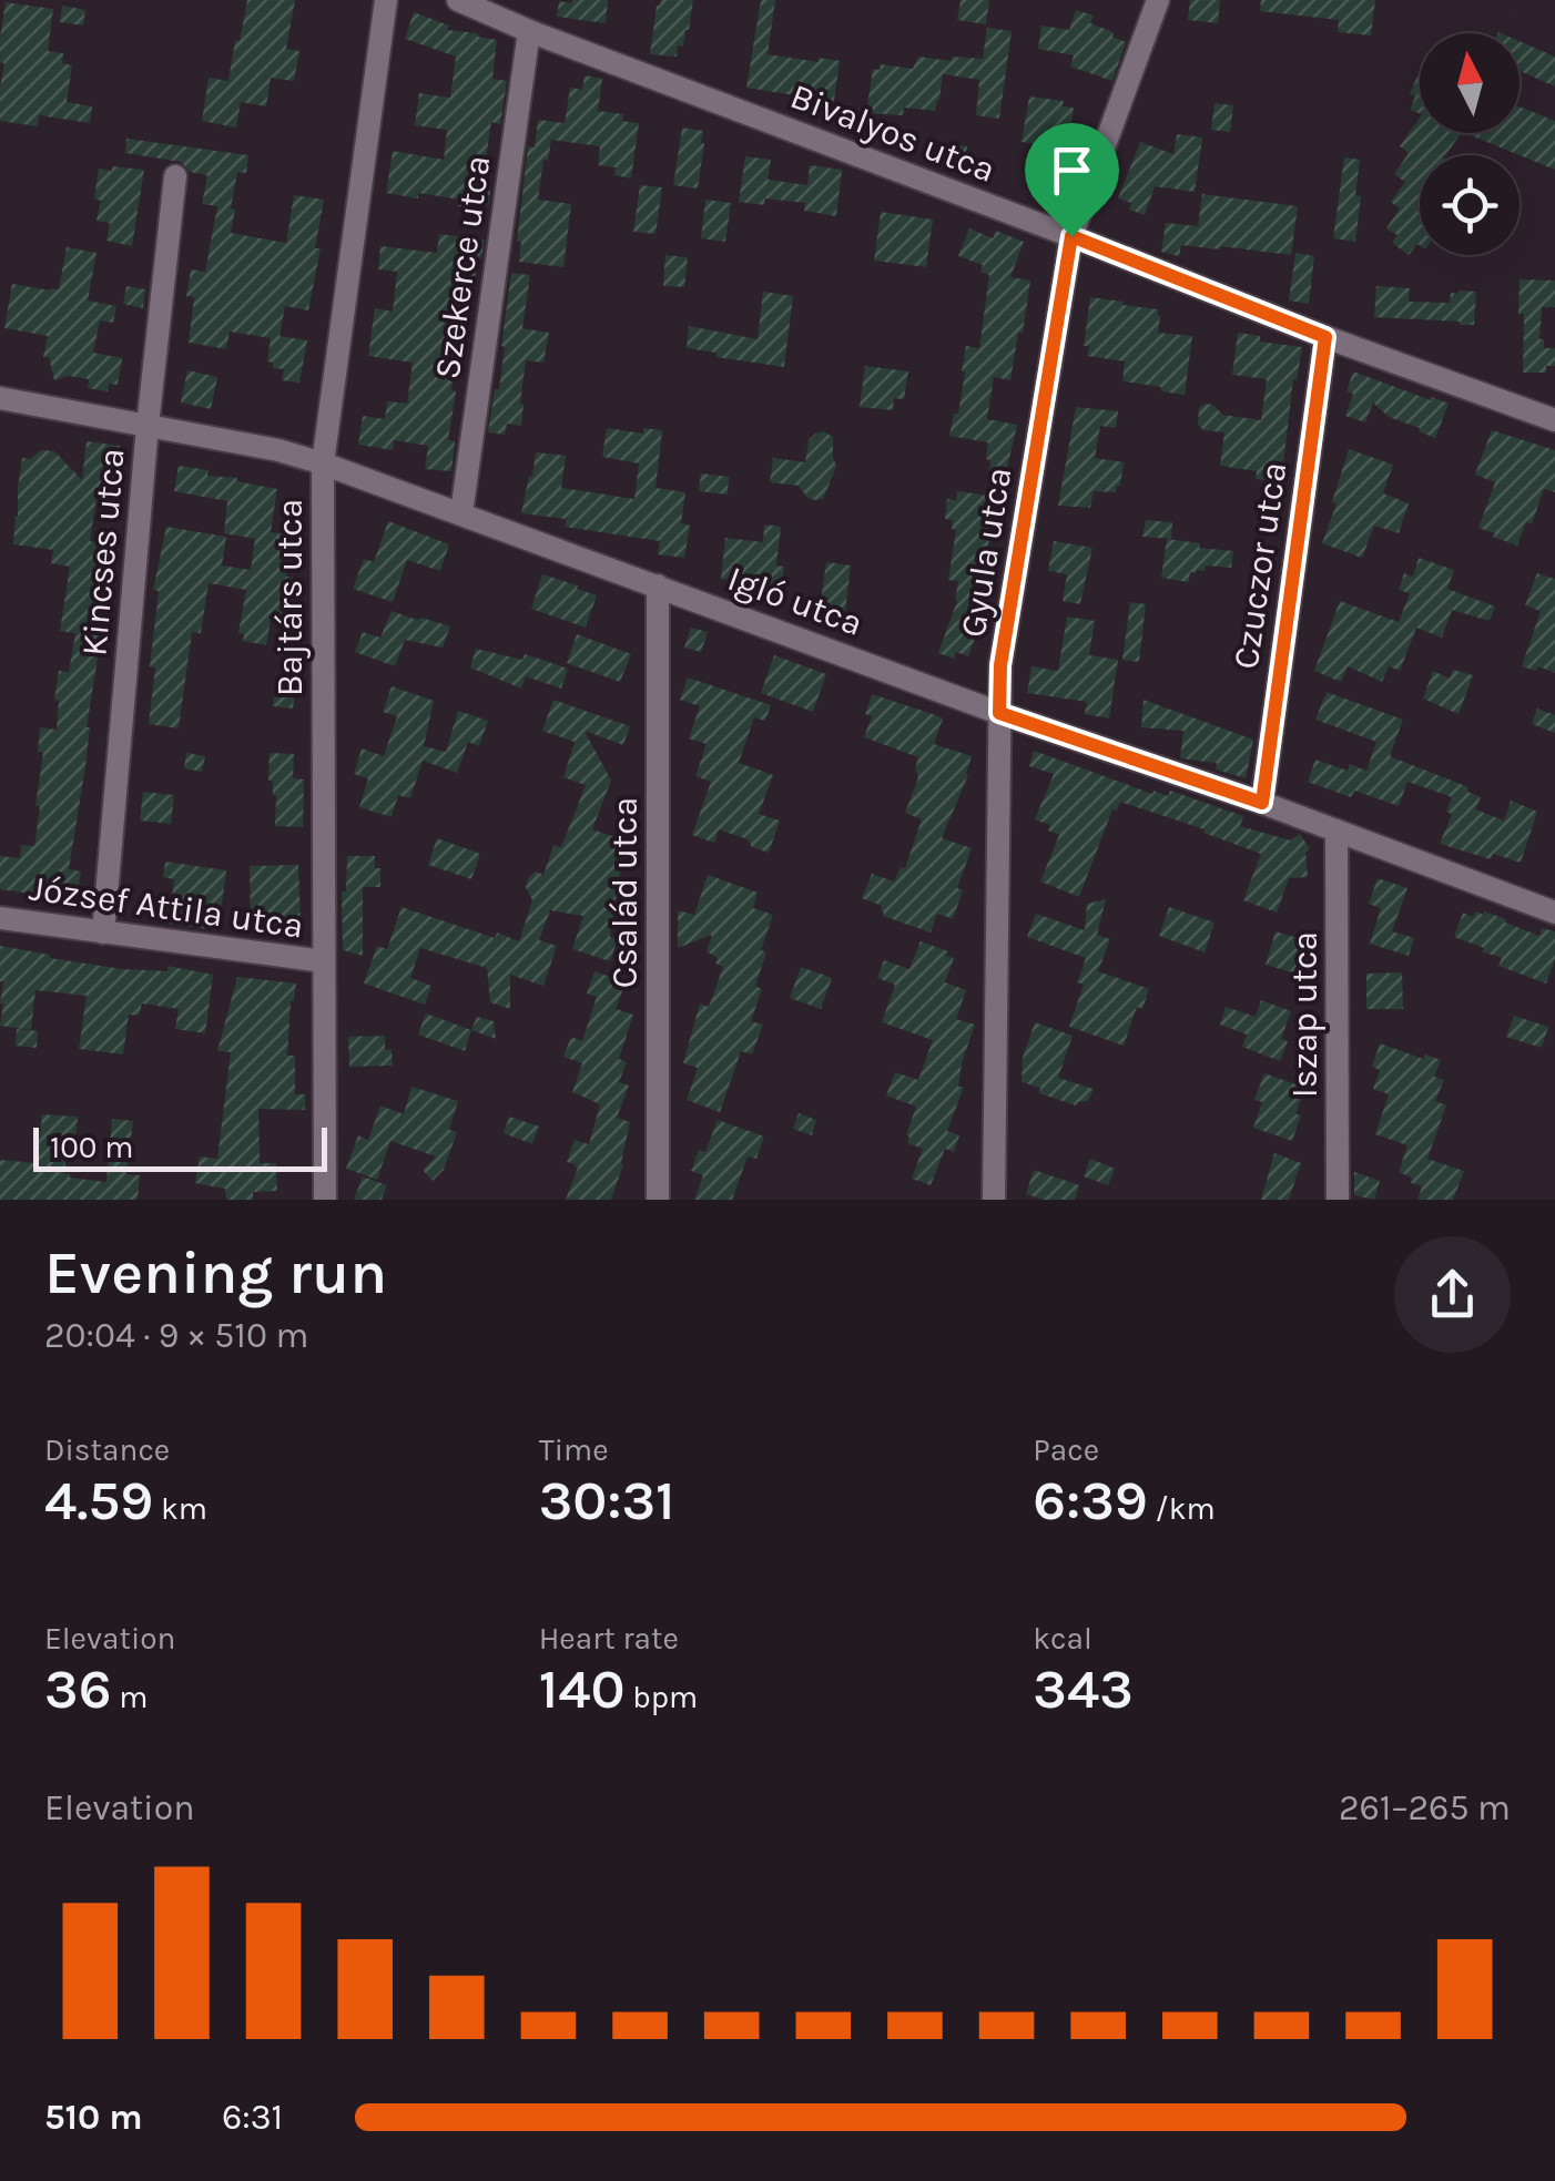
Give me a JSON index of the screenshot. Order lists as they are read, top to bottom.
{
  "streets": {
    "street": [
      "Bivalyos utca",
      "Szekerce utca",
      "Kincses utca",
      "Gyula utca",
      "Czuczor utca",
      "Bajtárs utca",
      "Igló utca",
      "Család utca",
      "József Attila utca",
      "Iszap utca"
    ]
  },
  "crossings": [
    ["Bivalyos utca", "Szekerce utca"],
    ["Bivalyos utca", "Gyula utca"],
    ["Bivalyos utca", "Czuczor utca"],
    ["Szekerce utca", "Igló utca"],
    ["Kincses utca", "Igló utca"],
    ["Kincses utca", "József Attila utca"],
    ["Gyula utca", "Igló utca"],
    ["Czuczor utca", "Igló utca"],
    ["Bajtárs utca", "Igló utca"],
    ["Bajtárs utca", "József Attila utca"],
    ["Igló utca", "Család utca"],
    ["Igló utca", "Iszap utca"]
  ],
  "scale_bar": "100 m",
  "north": "top",
  "page": {
    "scale": "100 m",
    "heading": ["Evening run", "20:04 · 9 × 510 m"],
    "stats": [
      ["Distance", "4.59 km"],
      ["Time", "30:31"],
      ["Pace", "6:39 /km"],
      ["Elevation", "36 m"],
      ["Heart rate", "140 bpm"],
      ["kcal", "343"]
    ],
    "chart": ["Elevation", "261–265 m"],
    "list": [
      {
        "name": "510 m",
        "note": "6:31"
      }
    ]
  }
}
